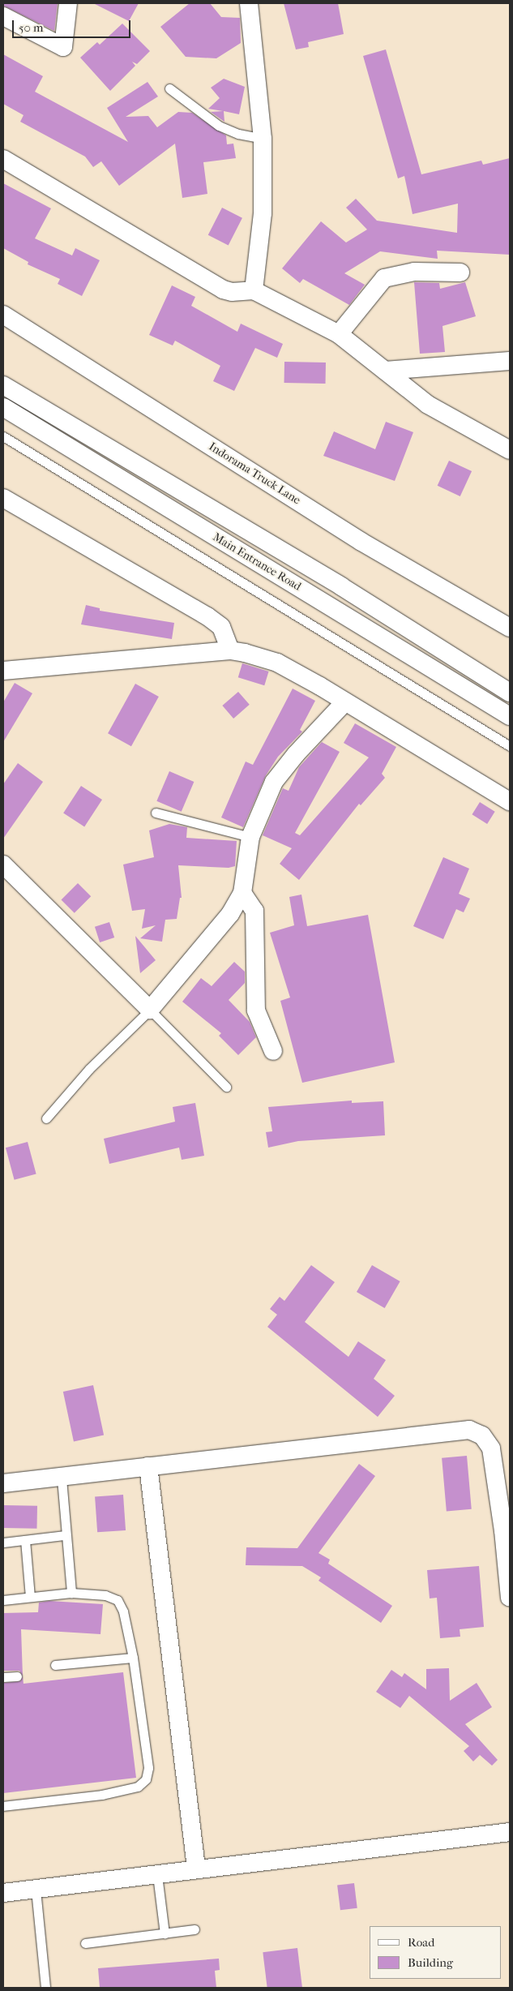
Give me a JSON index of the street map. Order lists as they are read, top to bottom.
{
  "streets": {
    "street": ["Indorama Truck Lane", "Main Entrance Road"]
  },
  "legend": ["Road", "Building"],
  "scale_bar": "50 m"
}
